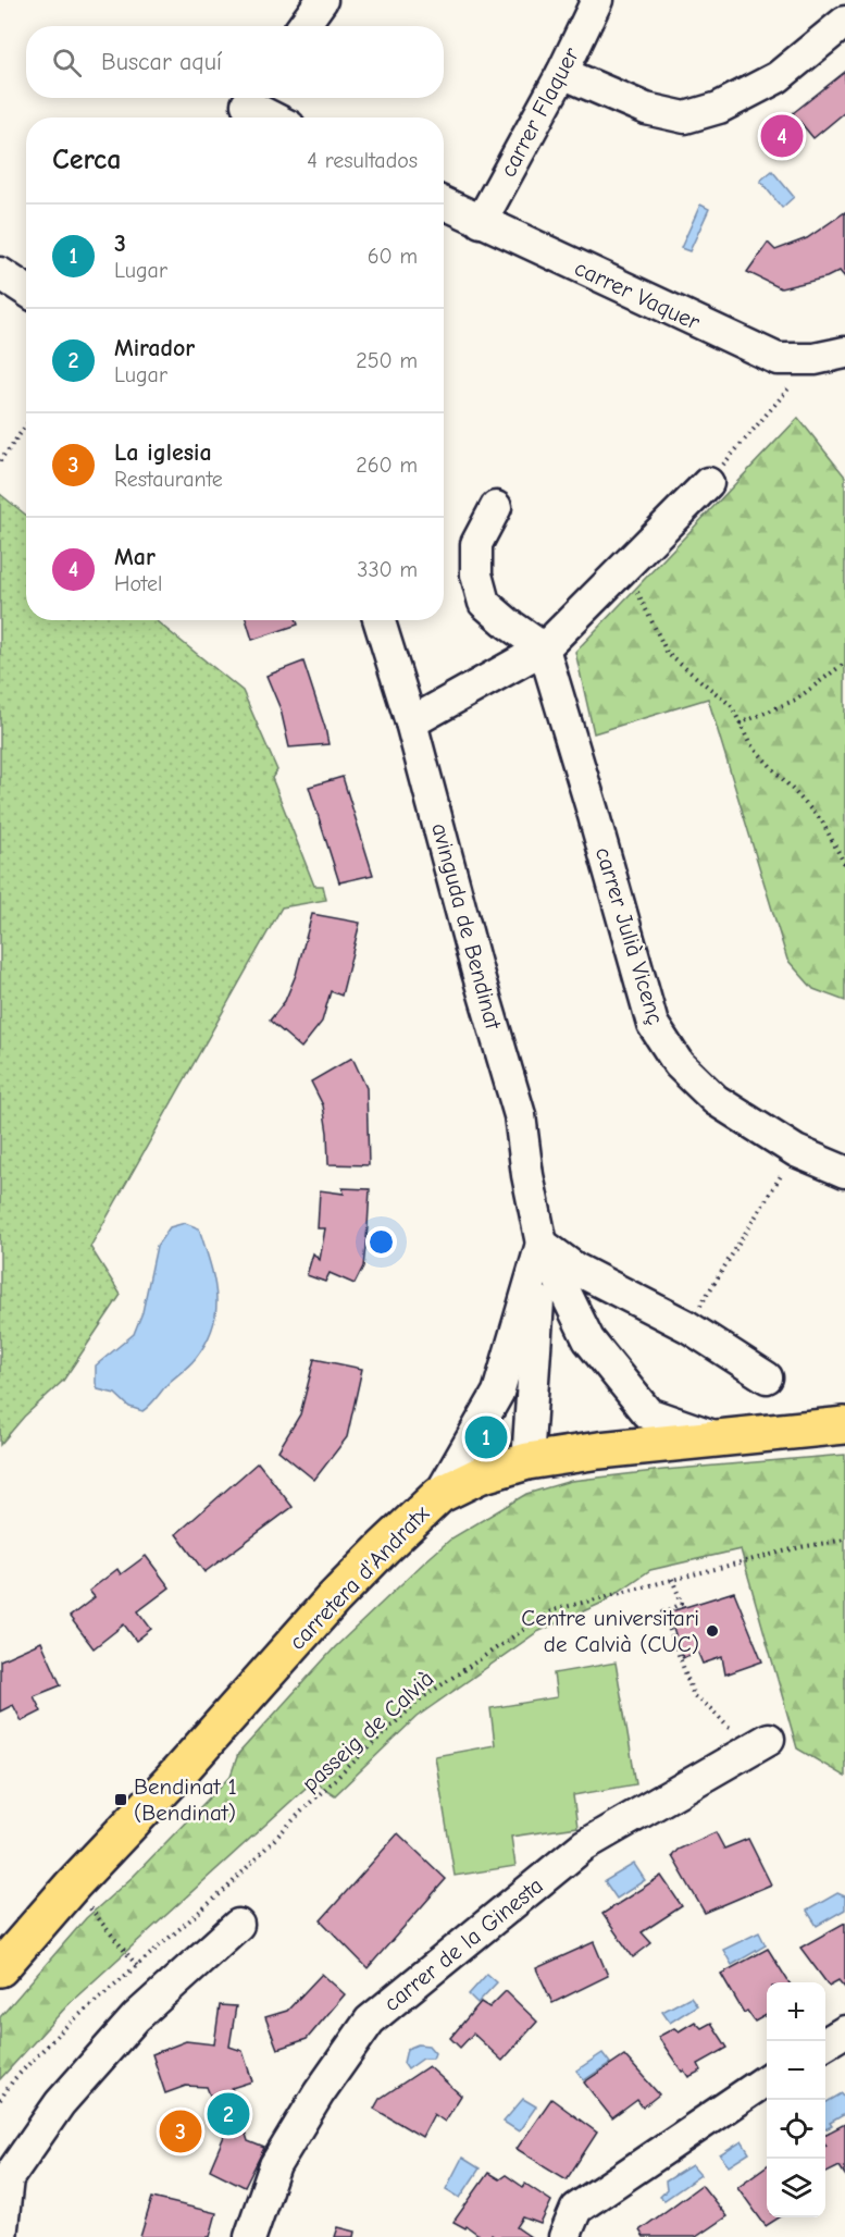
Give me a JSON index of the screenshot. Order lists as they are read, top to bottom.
{
  "streets": {
    "main road": ["carretera d'Andratx"],
    "street": [
      "carrer Flaquer",
      "carrer Vaquer",
      "avinguda de Bendinat",
      "carrer Julià Vicenç",
      "carrer de la Ginesta"
    ],
    "path": ["passeig de Calvià"]
  },
  "crossings": [
    ["carrer Flaquer", "carrer Vaquer"],
    ["avinguda de Bendinat", "carretera d'Andratx"]
  ],
  "places": {
    "other": ["Centre universitari de Calvià (CUC)"],
    "transit": ["Bendinat 1 (Bendinat)"]
  },
  "page": {
    "search": "Buscar aquí",
    "pins": [
      "4",
      "1",
      "2",
      "3"
    ],
    "heading": ["Cerca", "4 resultados"],
    "list": [
      {
        "mark": "1",
        "name": "3",
        "note": "Lugar",
        "value": "60 m"
      },
      {
        "mark": "2",
        "name": "Mirador",
        "note": "Lugar",
        "value": "250 m"
      },
      {
        "mark": "3",
        "name": "La iglesia",
        "note": "Restaurante",
        "value": "260 m"
      },
      {
        "mark": "4",
        "name": "Mar",
        "note": "Hotel",
        "value": "330 m"
      }
    ],
    "map_buttons": ["+", "−"]
  }
}
